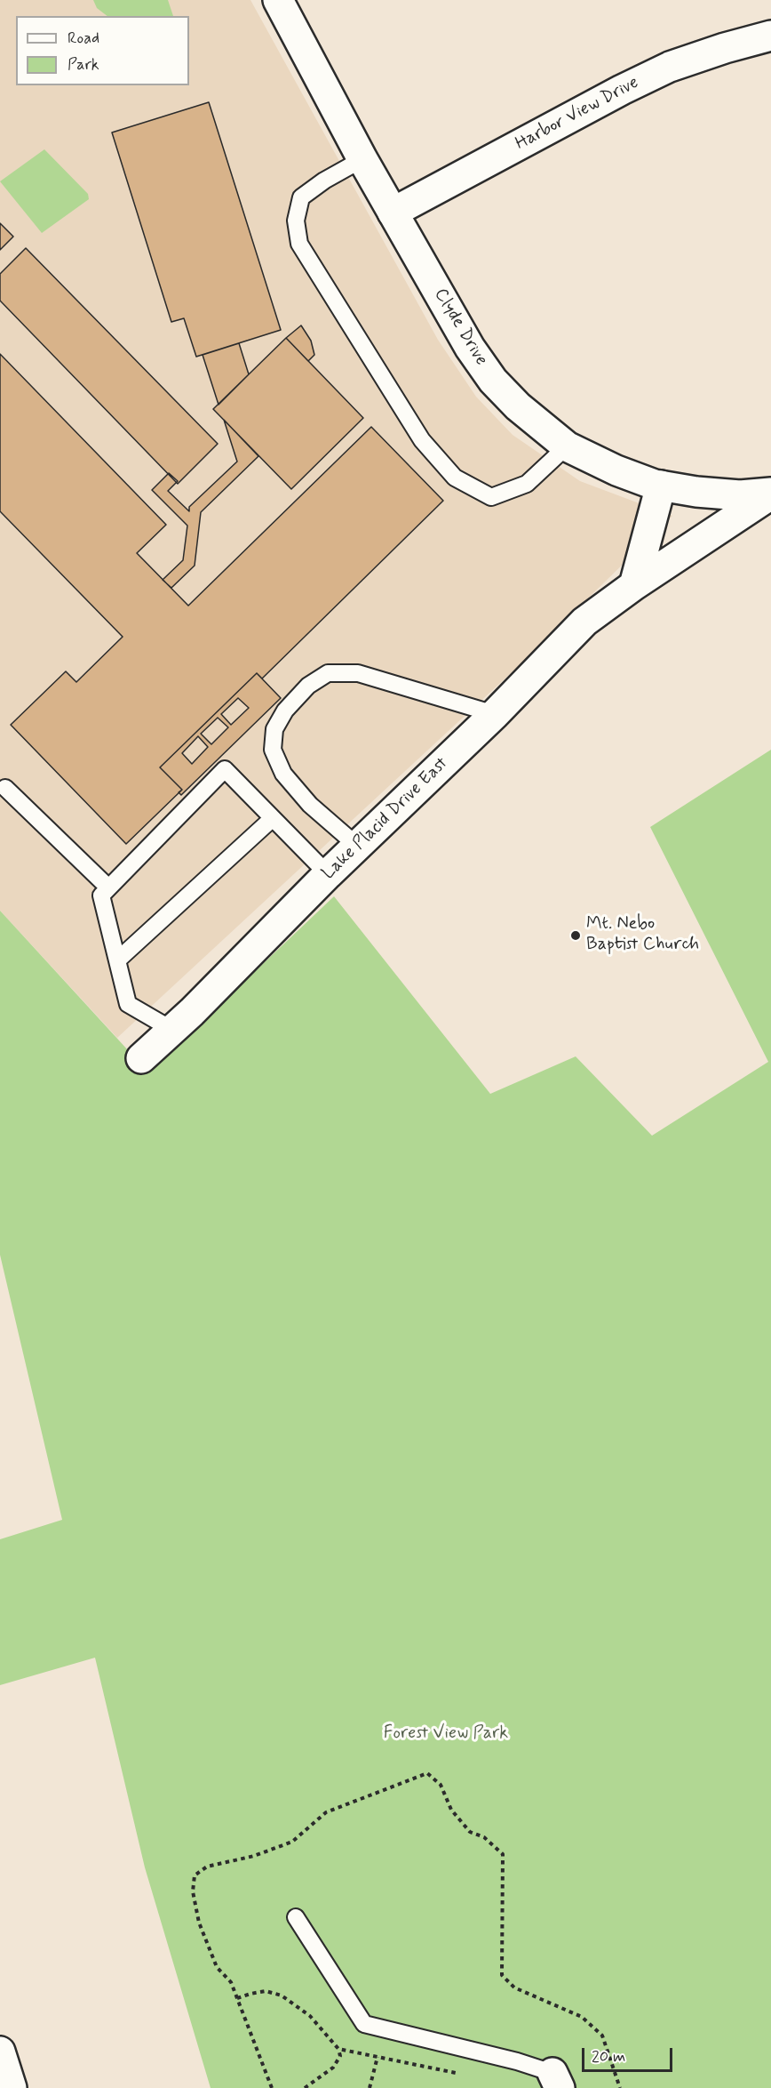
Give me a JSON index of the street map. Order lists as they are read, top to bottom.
{
  "streets": {
    "street": ["Harbor View Drive", "Clyde Drive", "Lake Placid Drive East"]
  },
  "crossings": [
    ["Harbor View Drive", "Clyde Drive"],
    ["Clyde Drive", "Lake Placid Drive East"]
  ],
  "parks": ["Forest View Park"],
  "places": ["Mt. Nebo Baptist Church"],
  "legend": ["Road", "Park"],
  "scale_bar": "20 m"
}
